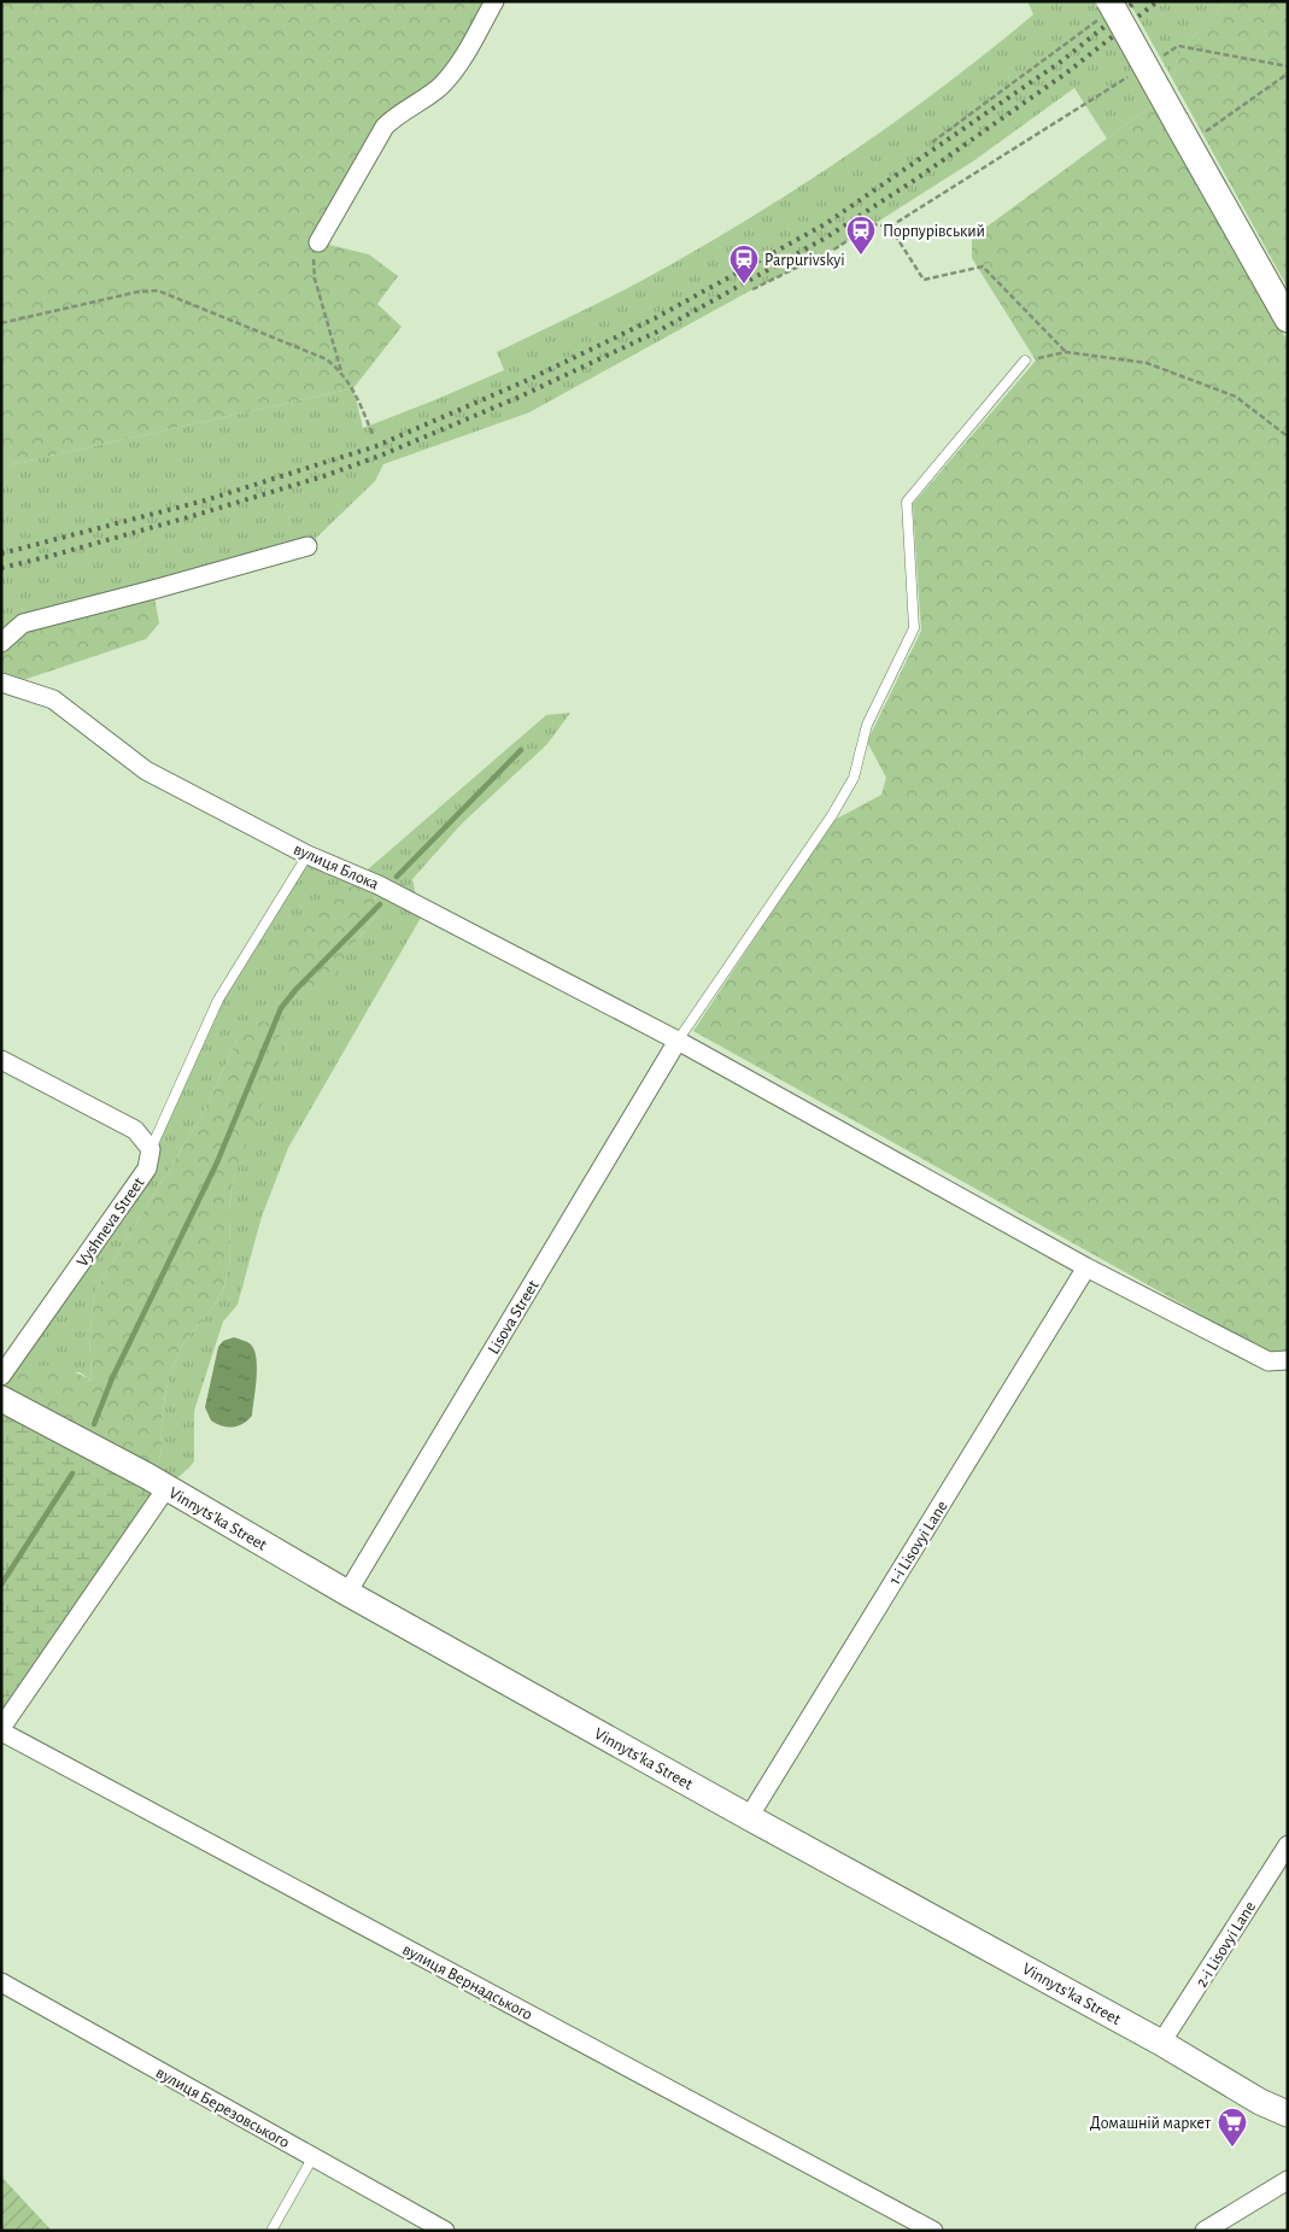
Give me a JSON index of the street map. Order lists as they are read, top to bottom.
{
  "streets": {
    "street": [
      "вулиця Блока",
      "Vyshneva Street",
      "Lisova Street",
      "Vinnyts'ka Street",
      "1-i Lisovyi Lane",
      "2-i Lisovyi Lane",
      "вулиця Вернадського",
      "вулиця Березовського"
    ]
  },
  "crossings": [
    ["вулиця Блока", "Lisova Street"],
    ["вулиця Блока", "1-i Lisovyi Lane"],
    ["Lisova Street", "Vinnyts'ka Street"],
    ["Vinnyts'ka Street", "1-i Lisovyi Lane"],
    ["Vinnyts'ka Street", "2-i Lisovyi Lane"]
  ],
  "places": {
    "station": ["Порпурівський", "Parpurivskyi"],
    "supermarket": ["Домашній маркет"]
  }
}
